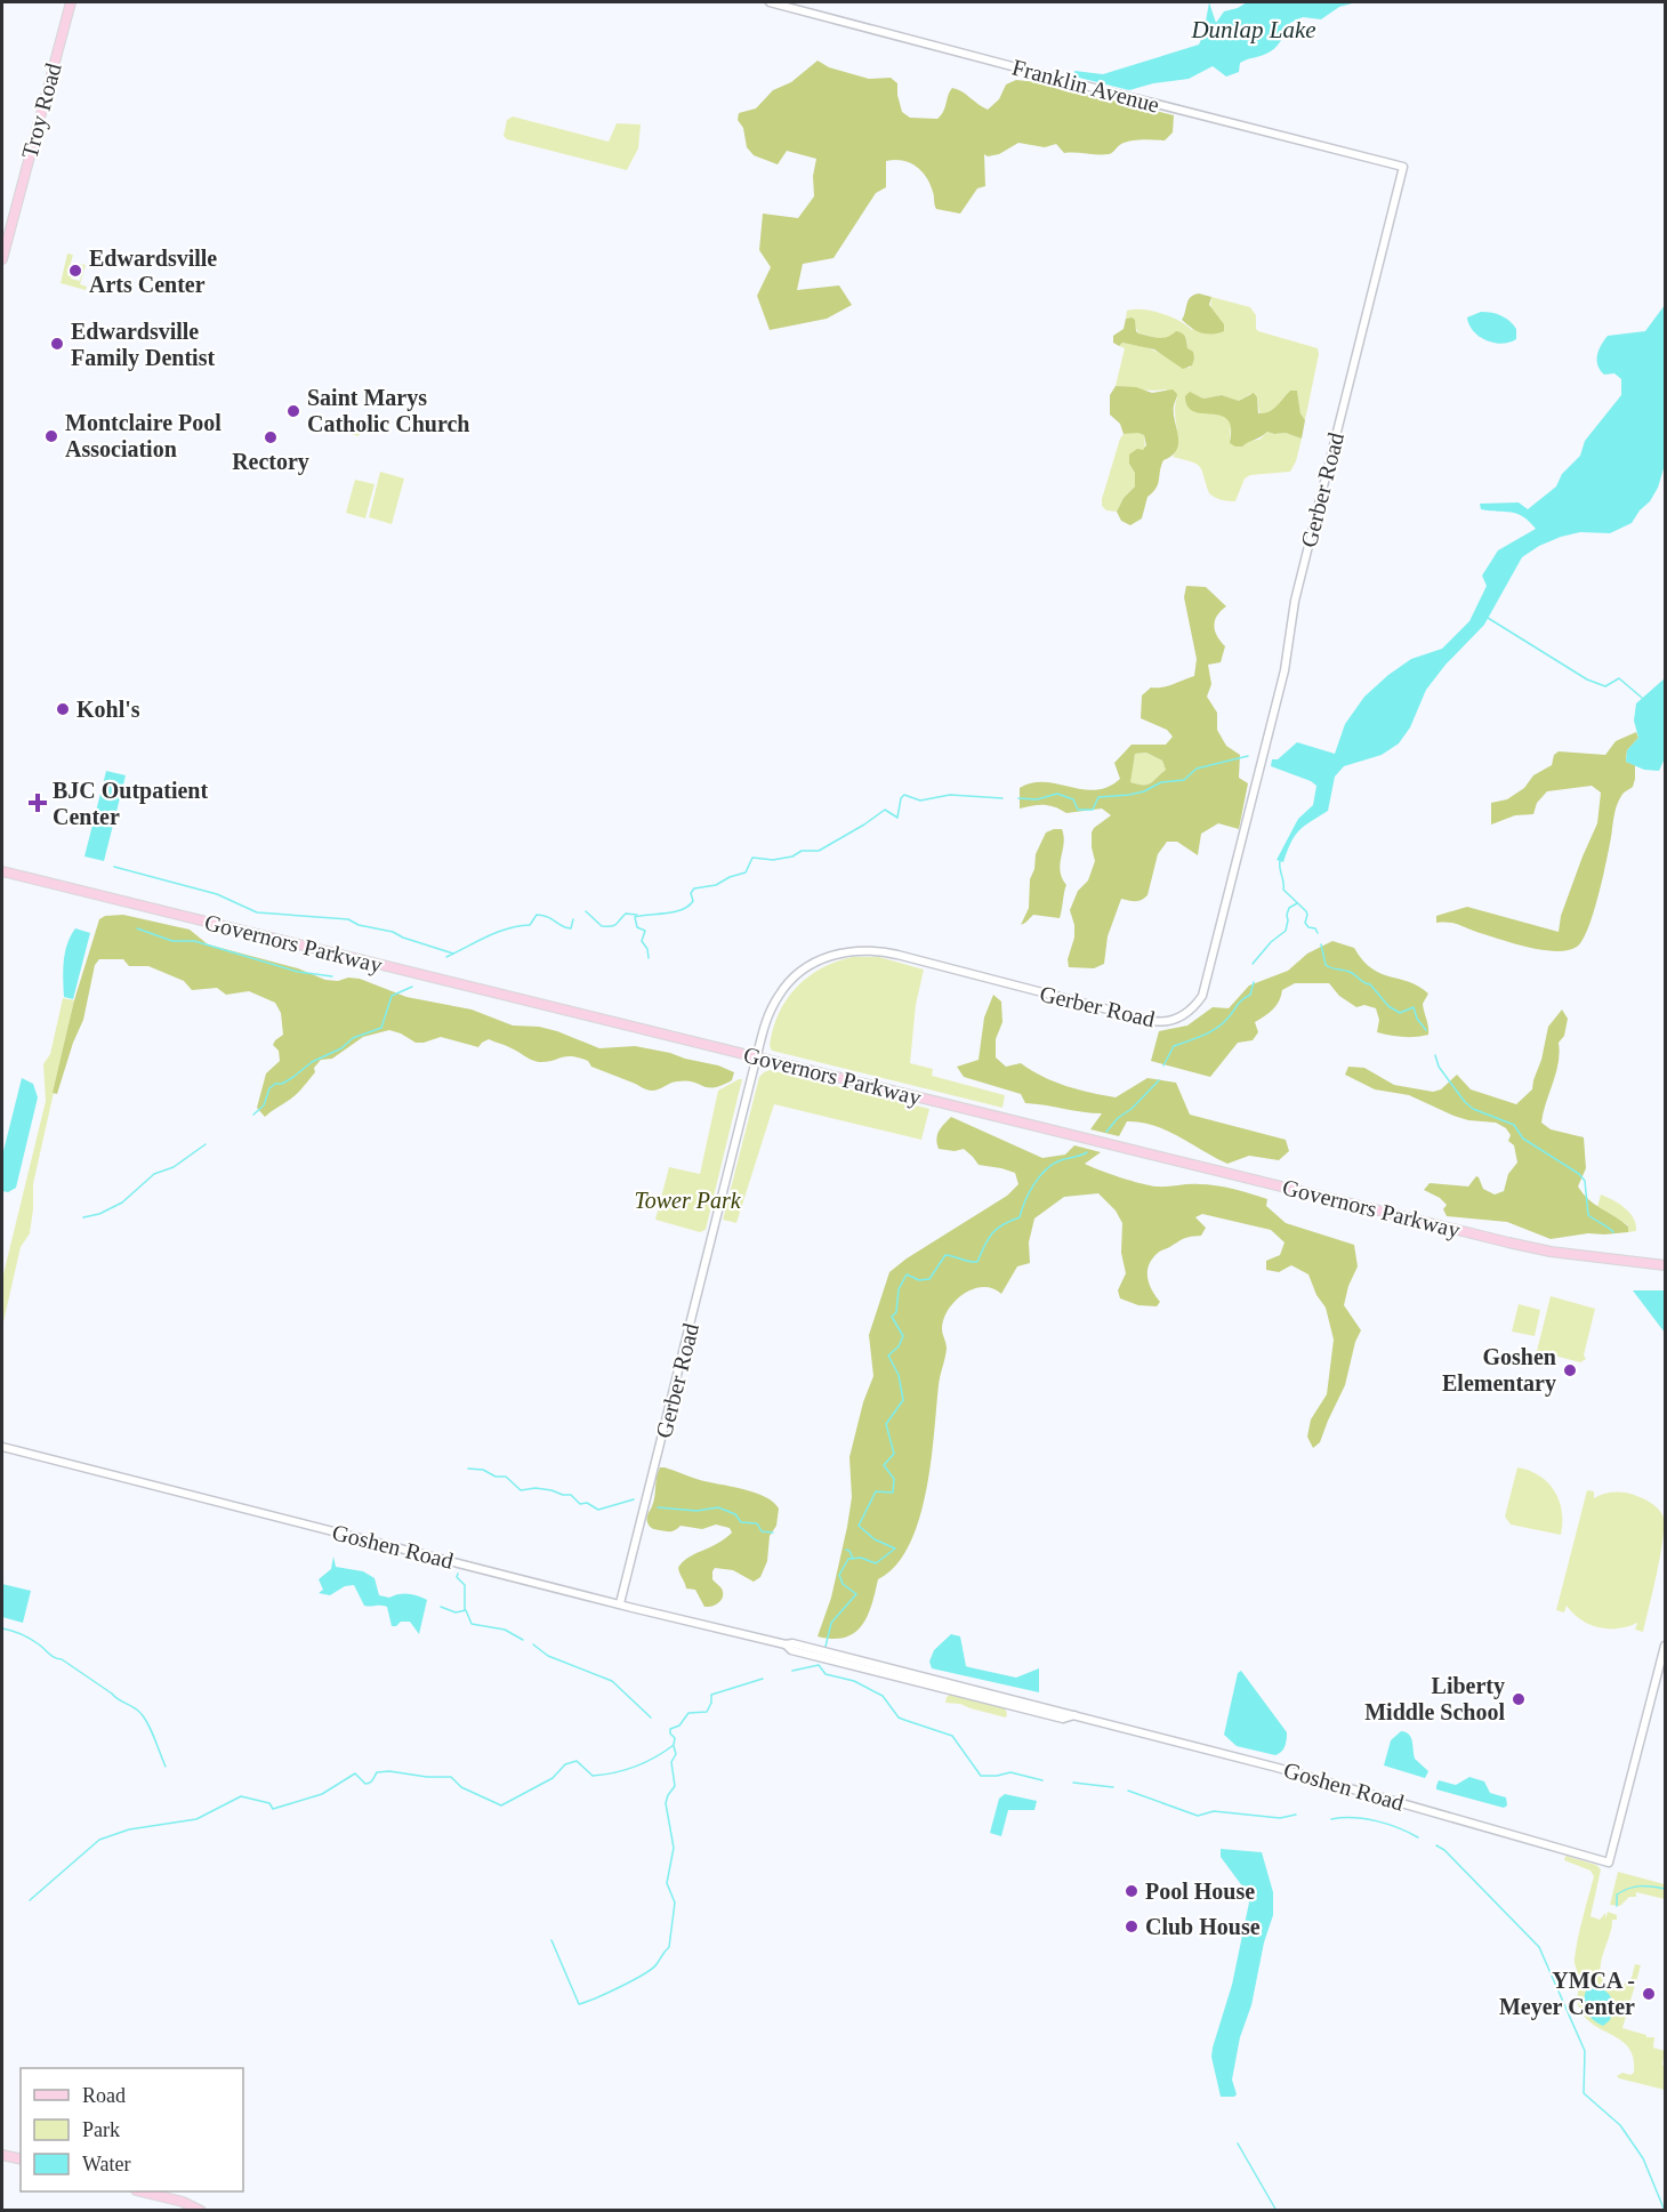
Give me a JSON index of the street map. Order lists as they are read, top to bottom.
{
  "streets": {
    "main road": ["Troy Road", "Governors Parkway"],
    "street": ["Franklin Avenue", "Gerber Road", "Goshen Road"]
  },
  "crossings": [
    ["Franklin Avenue", "Gerber Road"],
    ["Gerber Road", "Governors Parkway"],
    ["Gerber Road", "Goshen Road"]
  ],
  "water": ["Dunlap Lake"],
  "parks": ["Tower Park"],
  "places": {
    "other": [
      "Edwardsville Arts Center",
      "Edwardsville Family Dentist",
      "Saint Marys Catholic Church",
      "Montclaire Pool Association",
      "Rectory",
      "Kohl's",
      "Goshen Elementary",
      "Liberty Middle School",
      "Pool House",
      "Club House",
      "YMCA - Meyer Center"
    ],
    "health": ["BJC Outpatient Center"]
  },
  "legend": ["Road", "Park", "Water"]
}
